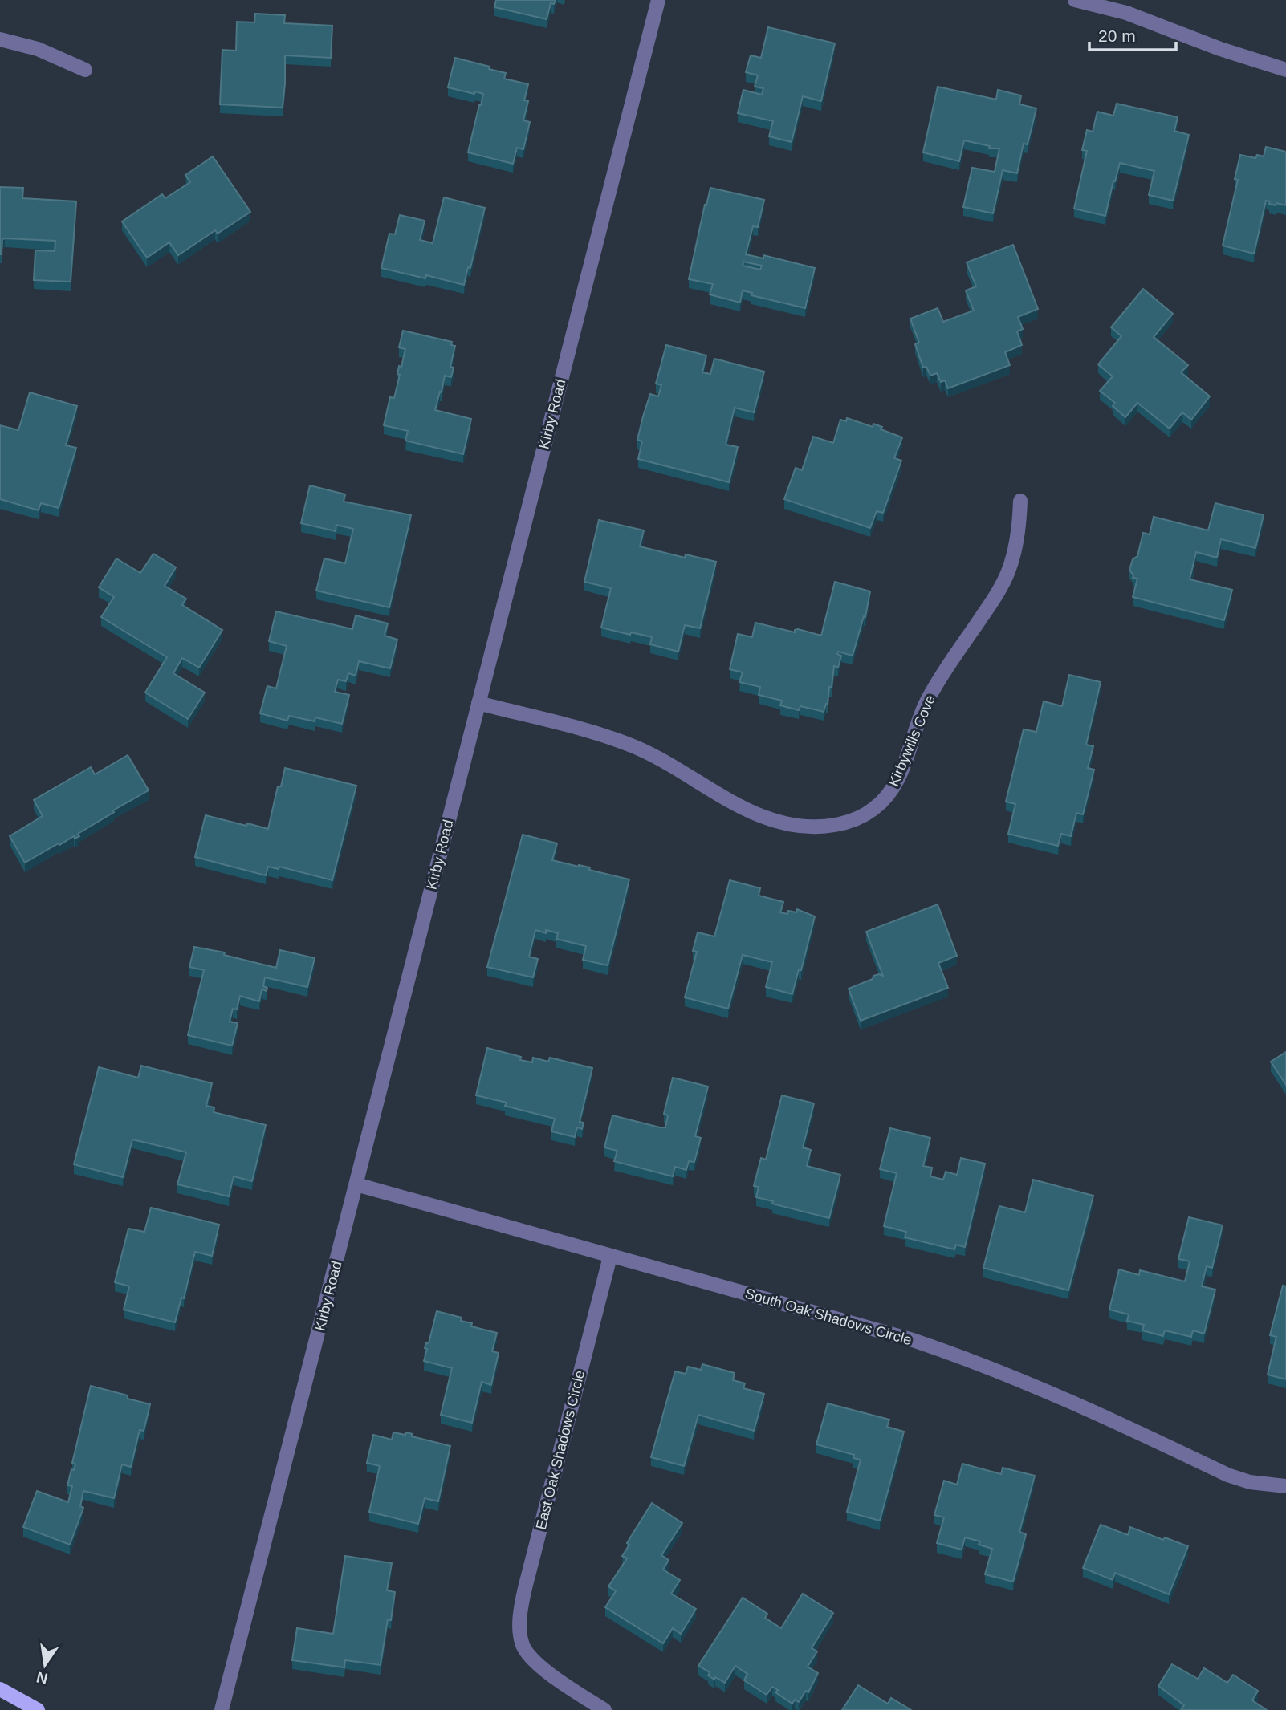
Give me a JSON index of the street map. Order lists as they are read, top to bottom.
{
  "streets": {
    "street": [
      "Kirby Road",
      "Kirbywills Cove",
      "South Oak Shadows Circle",
      "East Oak Shadows Circle"
    ]
  },
  "crossings": [
    ["Kirby Road", "Kirbywills Cove"],
    ["Kirby Road", "South Oak Shadows Circle"],
    ["South Oak Shadows Circle", "East Oak Shadows Circle"]
  ],
  "scale_bar": "20 m",
  "north": "bottom"
}
